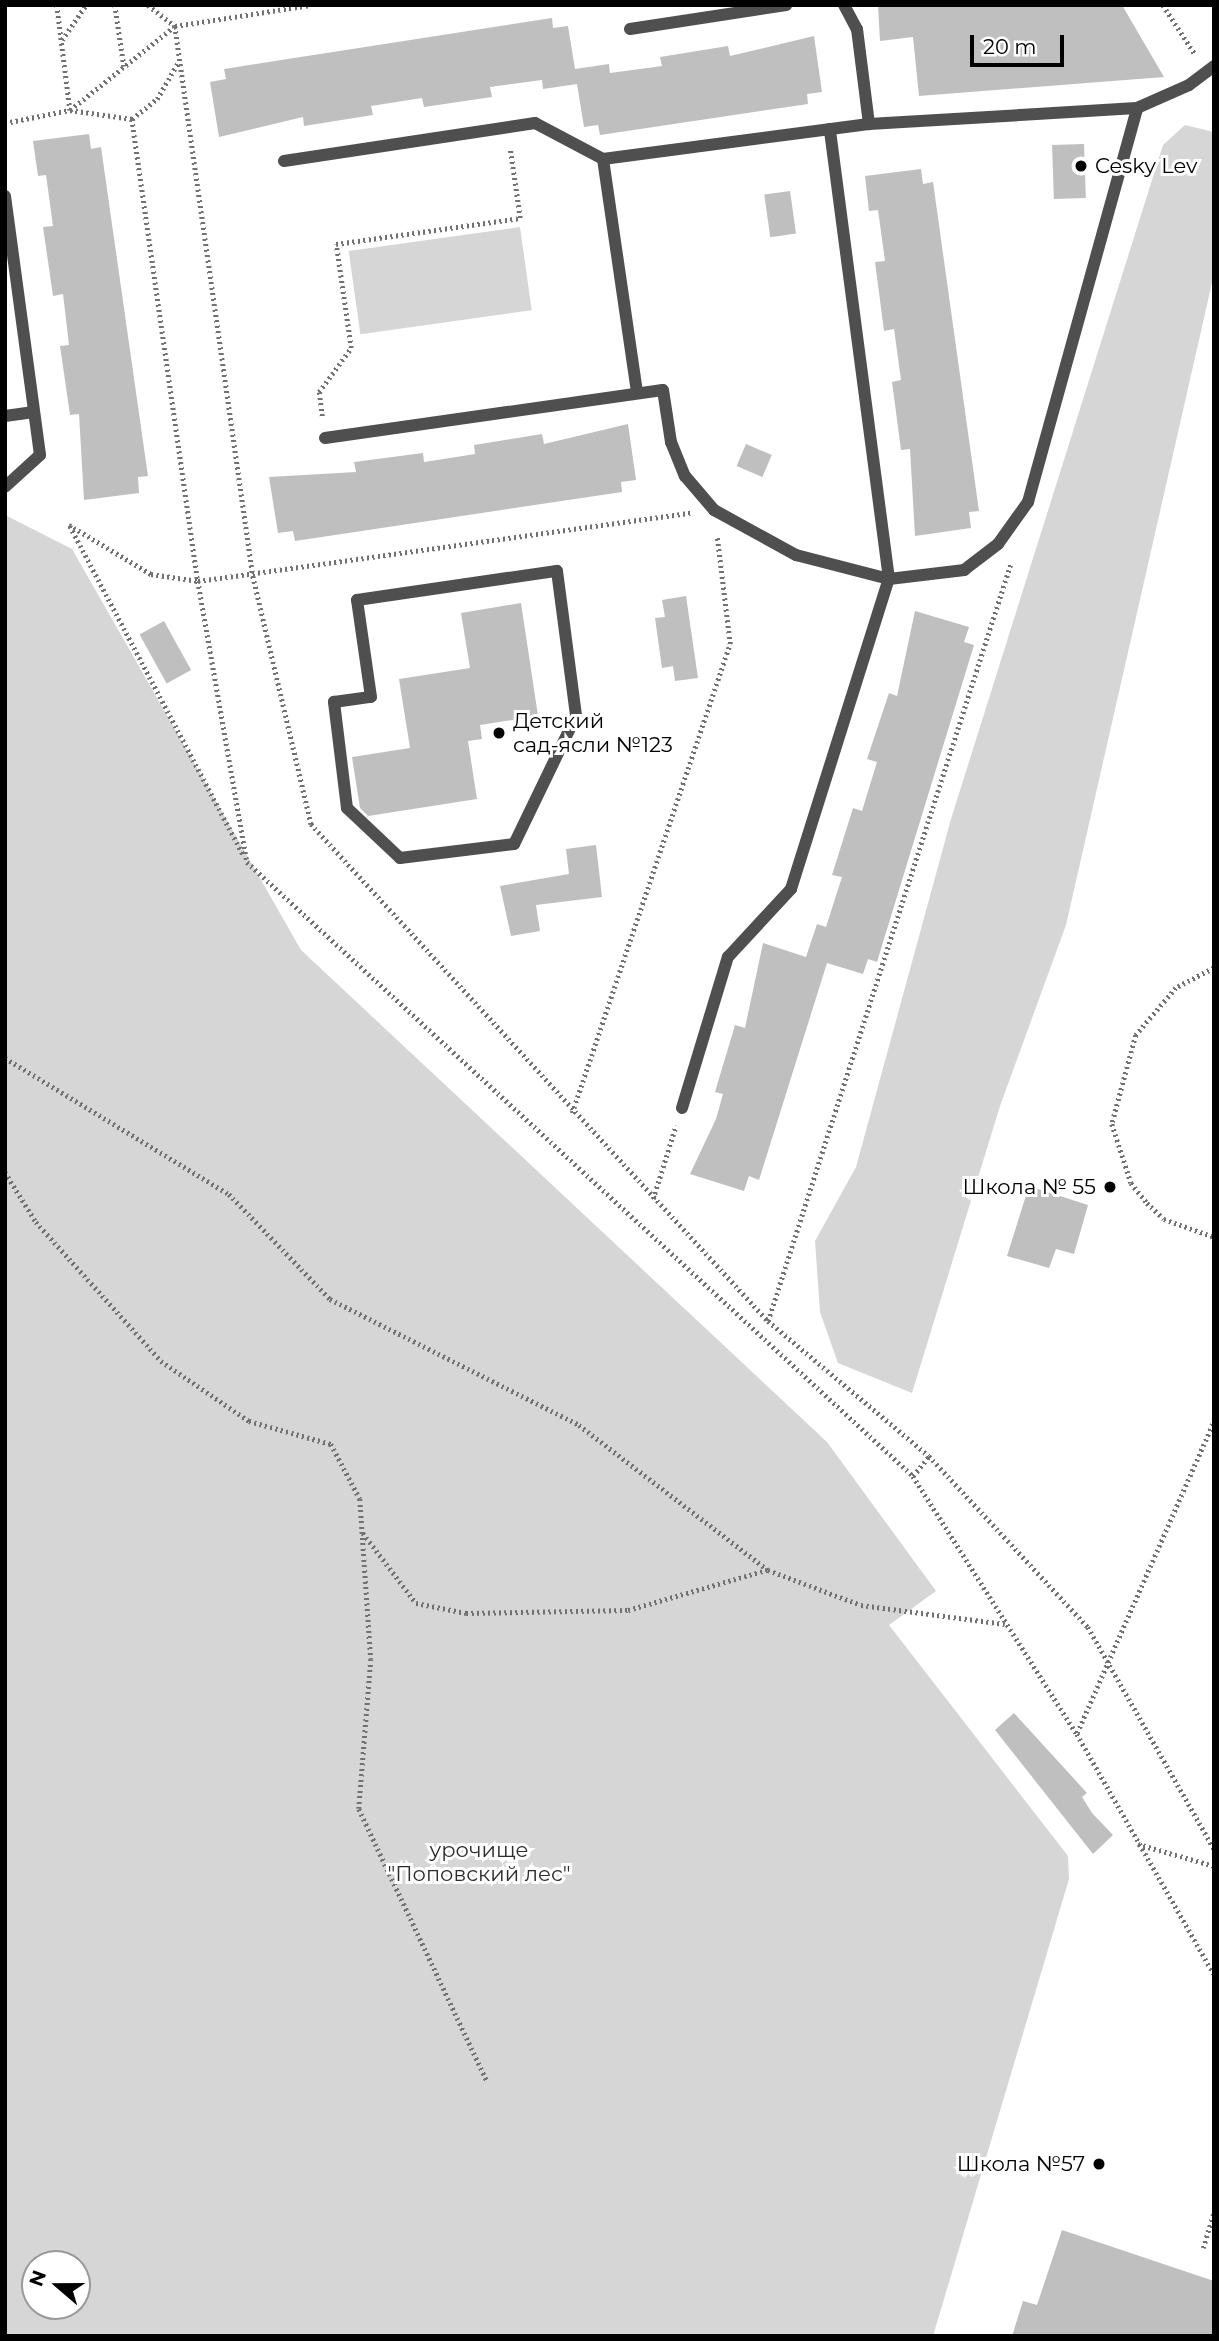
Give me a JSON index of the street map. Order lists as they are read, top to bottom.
{
  "parks": ["урочище \"Поповский лес\""],
  "places": [
    "Cesky Lev",
    "Детский сад-ясли №123",
    "Школа № 55",
    "Школа №57"
  ],
  "scale_bar": "20 m",
  "north": "left"
}
